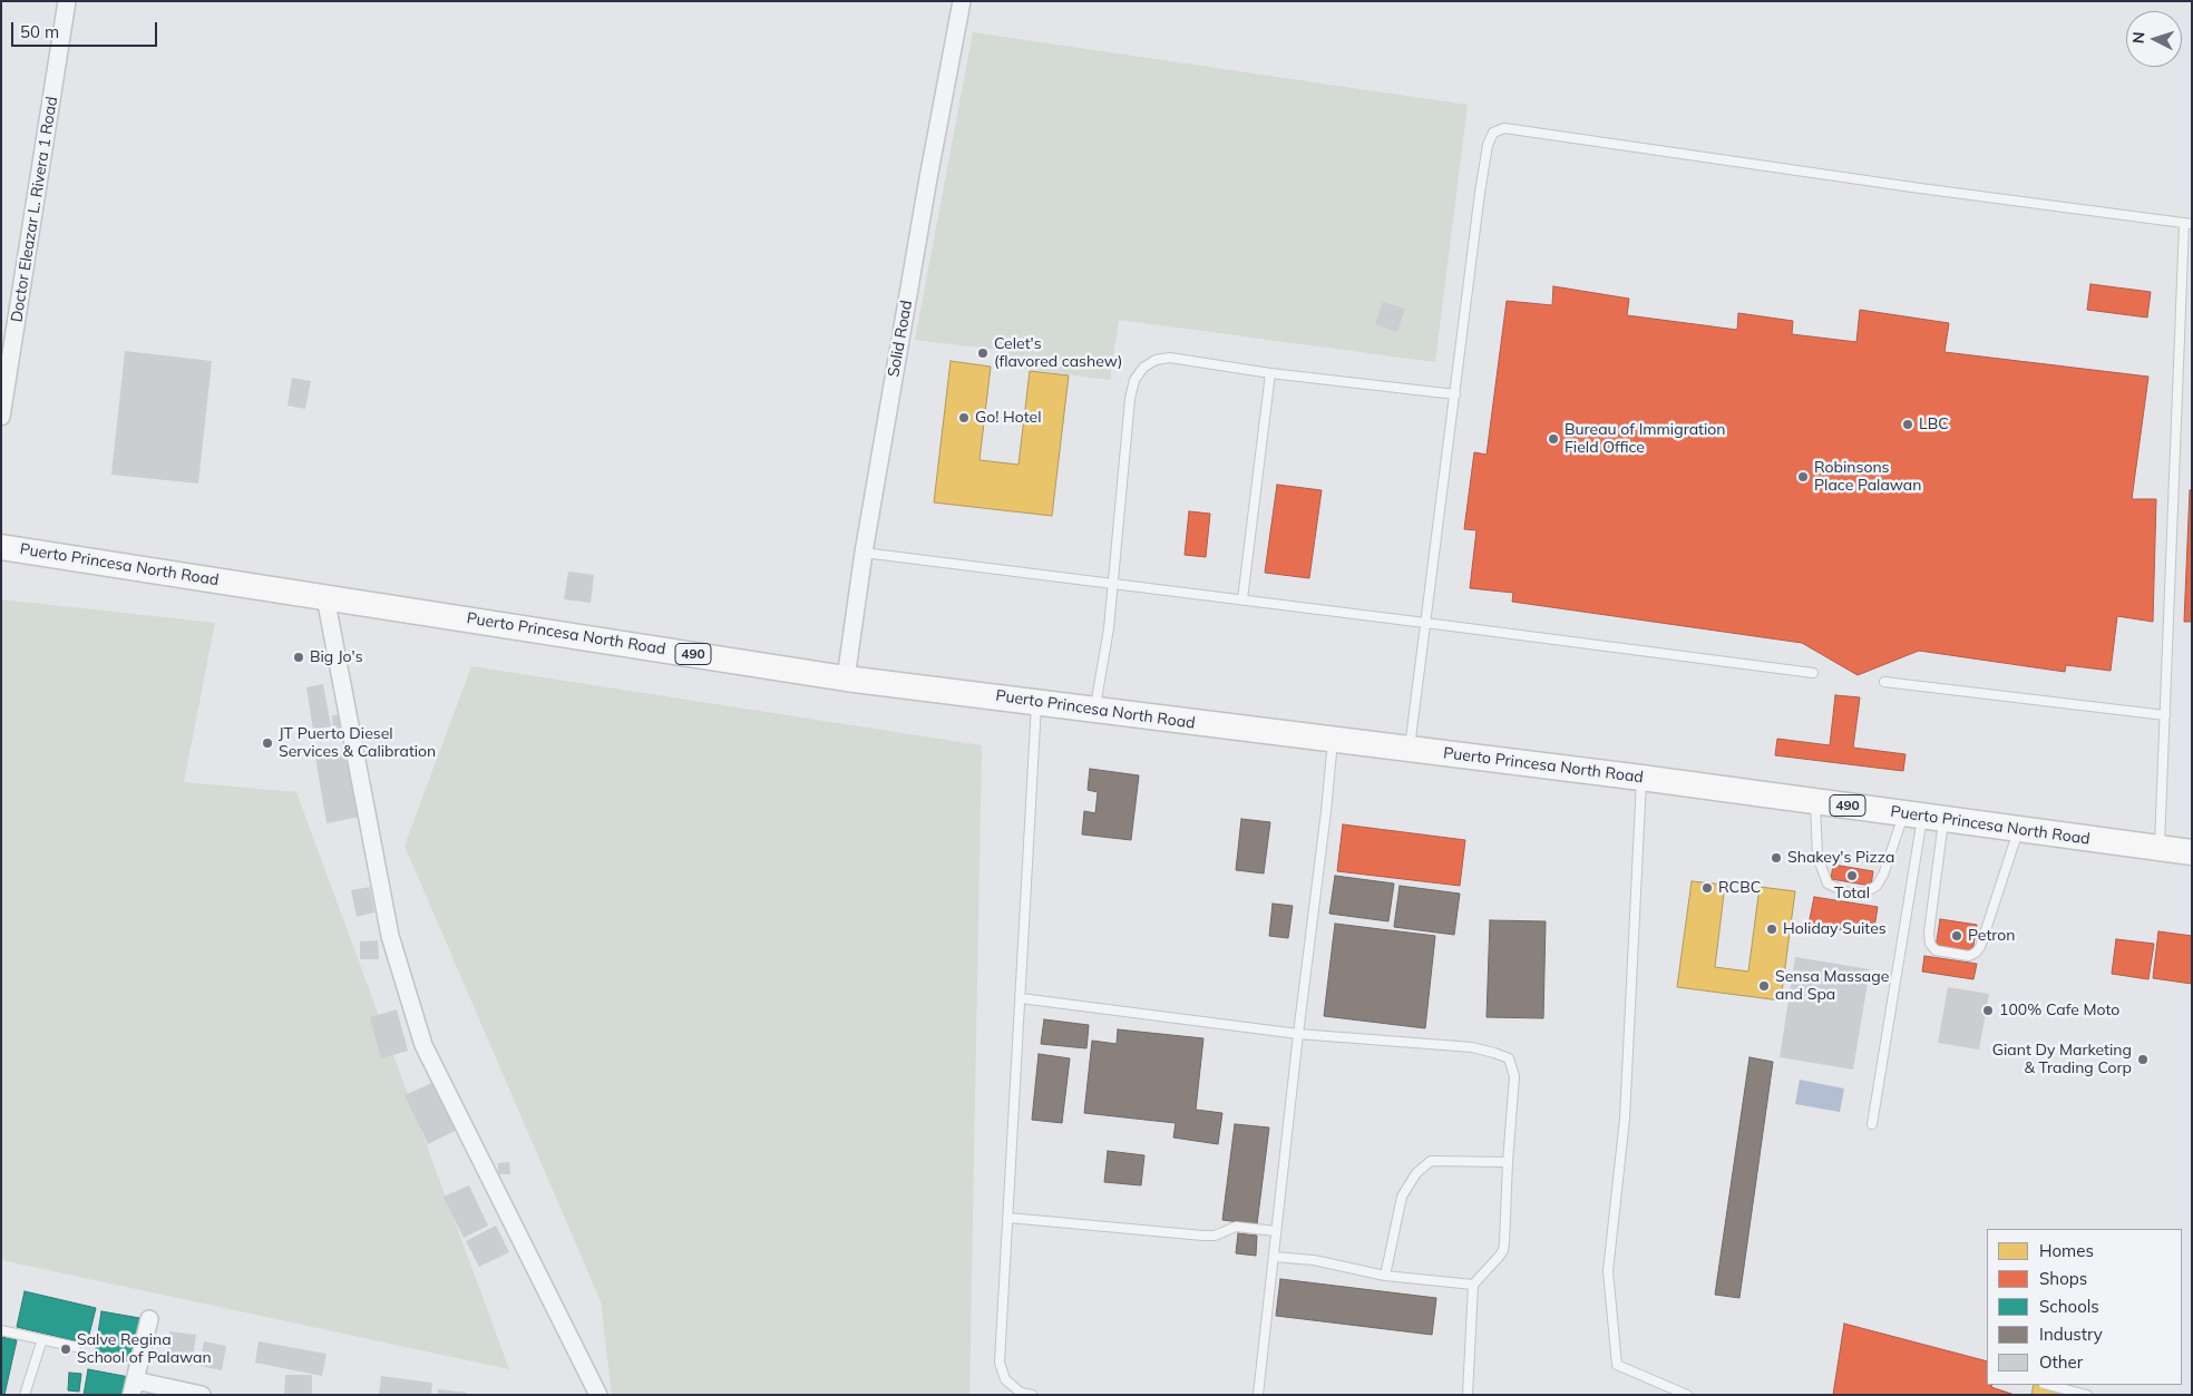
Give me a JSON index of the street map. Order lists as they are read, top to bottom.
{
  "streets": {
    "main road": ["Puerto Princesa North Road", "490"],
    "street": ["Doctor Eleazar L. Rivera 1 Road", "Solid Road"]
  },
  "crossings": [
    ["Solid Road", "Puerto Princesa North Road"]
  ],
  "places": [
    "Celet's (flavored cashew)",
    "Go! Hotel",
    "LBC",
    "Bureau of Immigration Field Office",
    "Robinsons Place Palawan",
    "Big Jo's",
    "JT Puerto Diesel Services & Calibration",
    "Shakey's Pizza",
    "Total",
    "RCBC",
    "Holiday Suites",
    "Petron",
    "Sensa Massage and Spa",
    "100% Cafe Moto",
    "Giant Dy Marketing & Trading Corp",
    "Salve Regina School of Palawan"
  ],
  "legend": [
    "Homes",
    "Shops",
    "Schools",
    "Industry",
    "Other"
  ],
  "scale_bar": "50 m",
  "north": "left"
}
